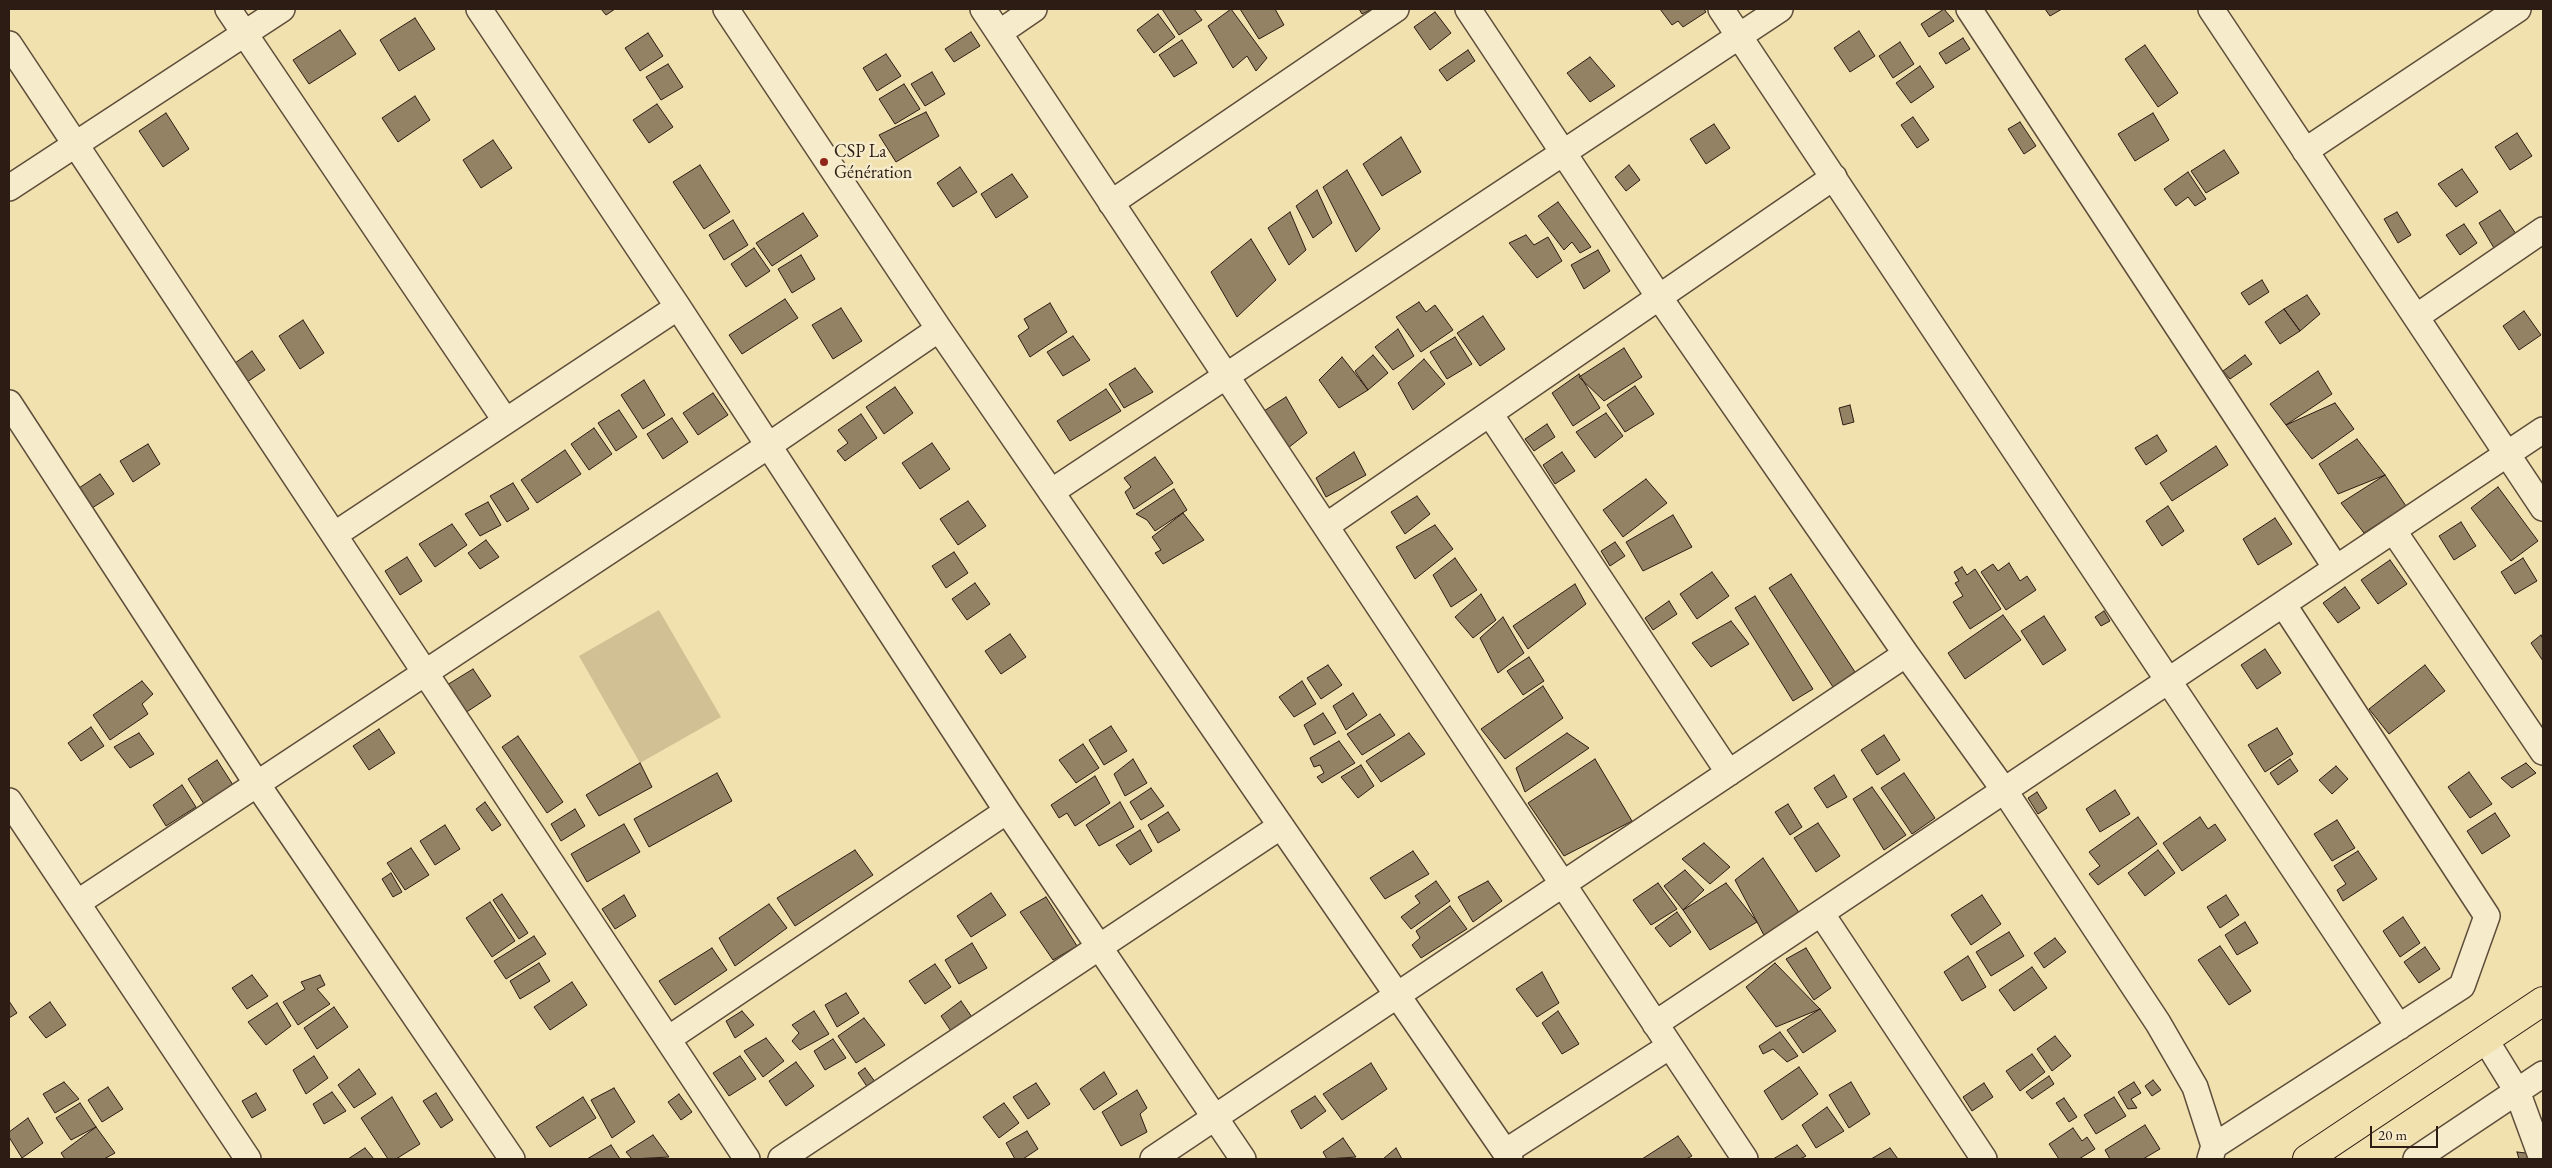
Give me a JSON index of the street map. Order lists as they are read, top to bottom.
{
  "places": ["CSP La Génération"],
  "scale_bar": "20 m"
}
